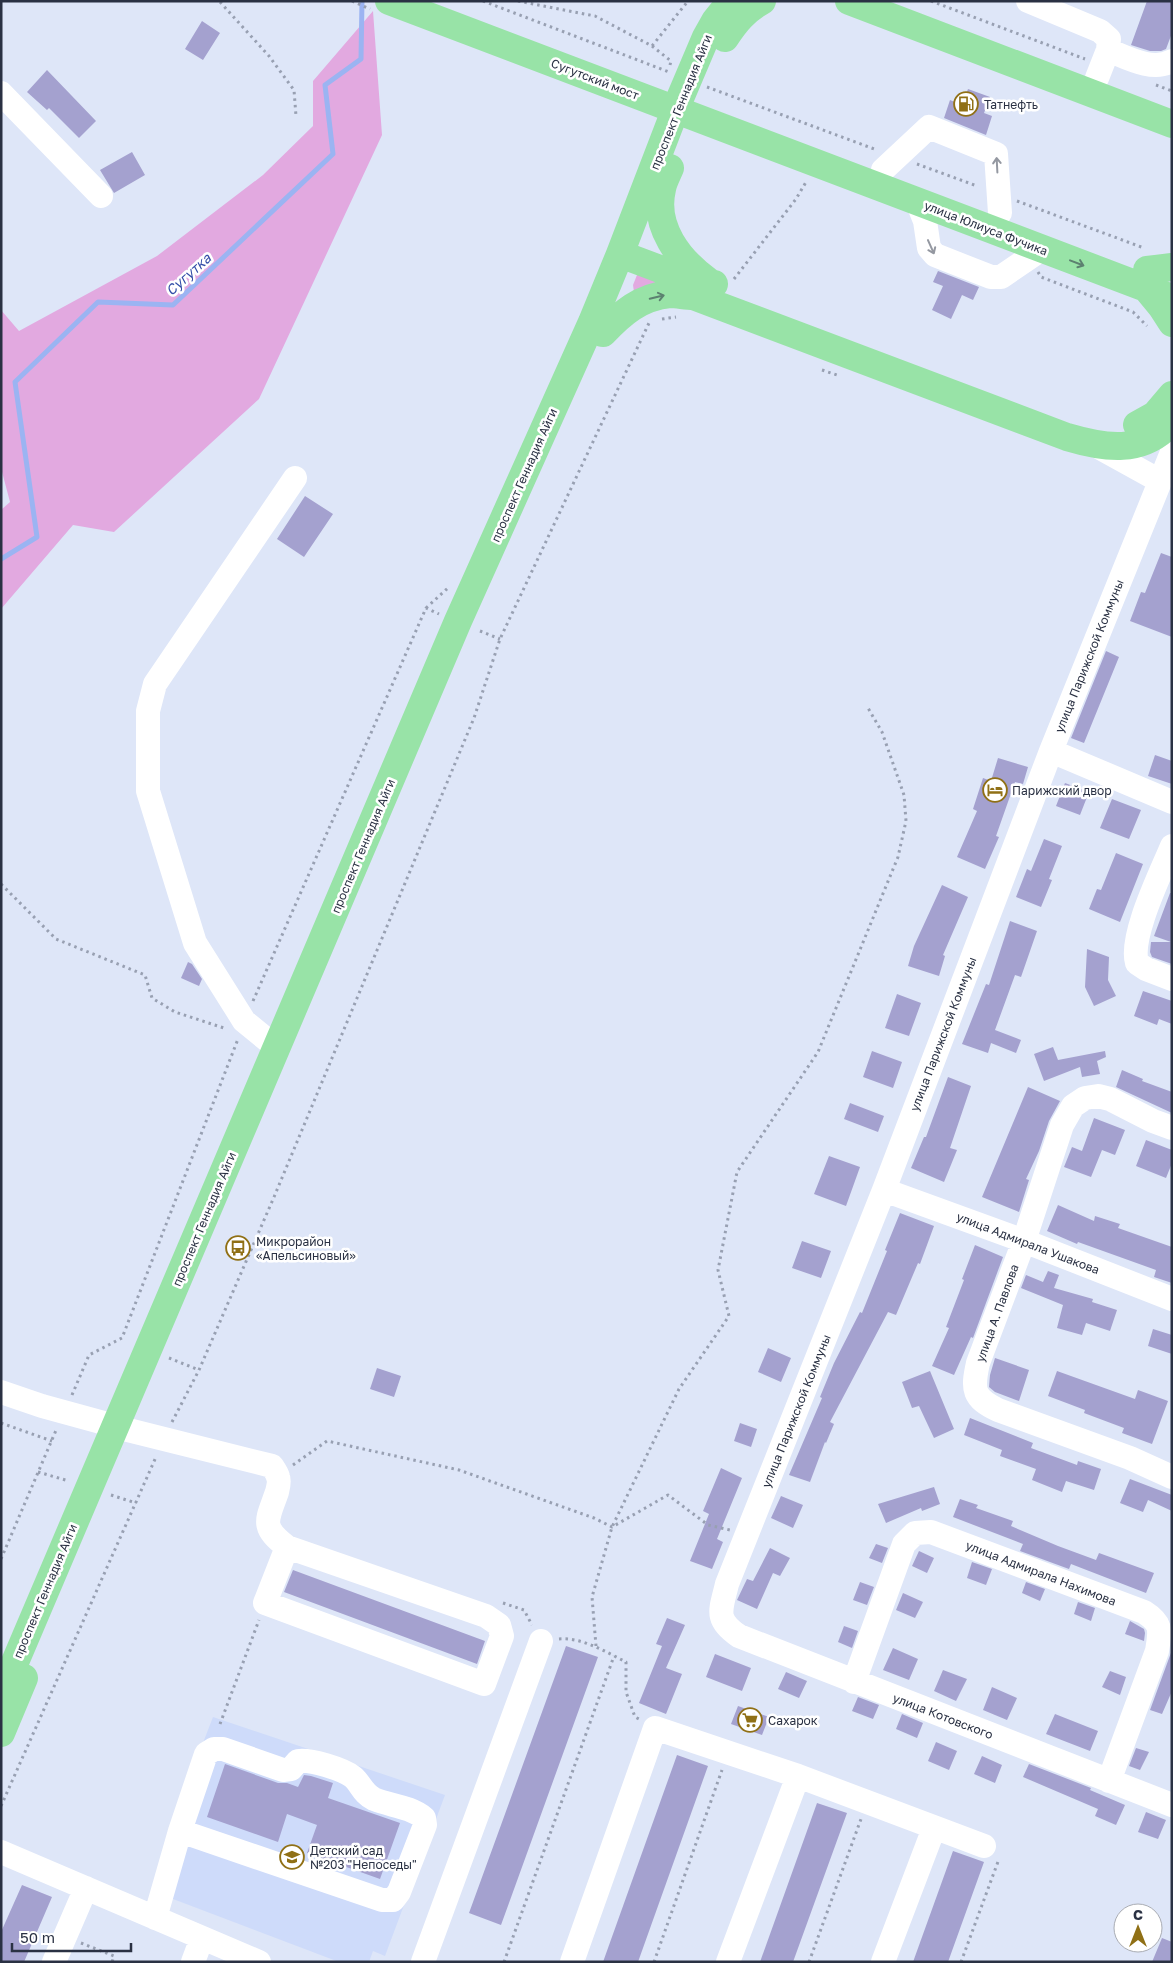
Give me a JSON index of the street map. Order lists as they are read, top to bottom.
{
  "streets": {
    "main road": ["Сугутский мост", "проспект Геннадия Айги", "улица Юлиуса Фучика"],
    "street": [
      "улица Парижской Коммуны",
      "улица Адмирала Ушакова",
      "улица А. Павлова",
      "улица Адмирала Нахимова",
      "улица Котовского"
    ]
  },
  "crossings": [
    ["Сугутский мост", "улица Юлиуса Фучика"],
    ["улица Парижской Коммуны", "улица Адмирала Ушакова"],
    ["улица Парижской Коммуны", "улица Котовского"],
    ["улица Адмирала Ушакова", "улица А. Павлова"],
    ["улица Адмирала Нахимова", "улица Котовского"]
  ],
  "water": ["Сугутка"],
  "places": {
    "fuel station": ["Татнефть"],
    "hotel": ["Парижский двор"],
    "bus stop": ["Микрорайон «Апельсиновый»"],
    "supermarket": ["Сахарок"],
    "school or university": ["Детский сад №203 \"Непоседы\""]
  },
  "scale_bar": "50 m",
  "north": "top"
}
